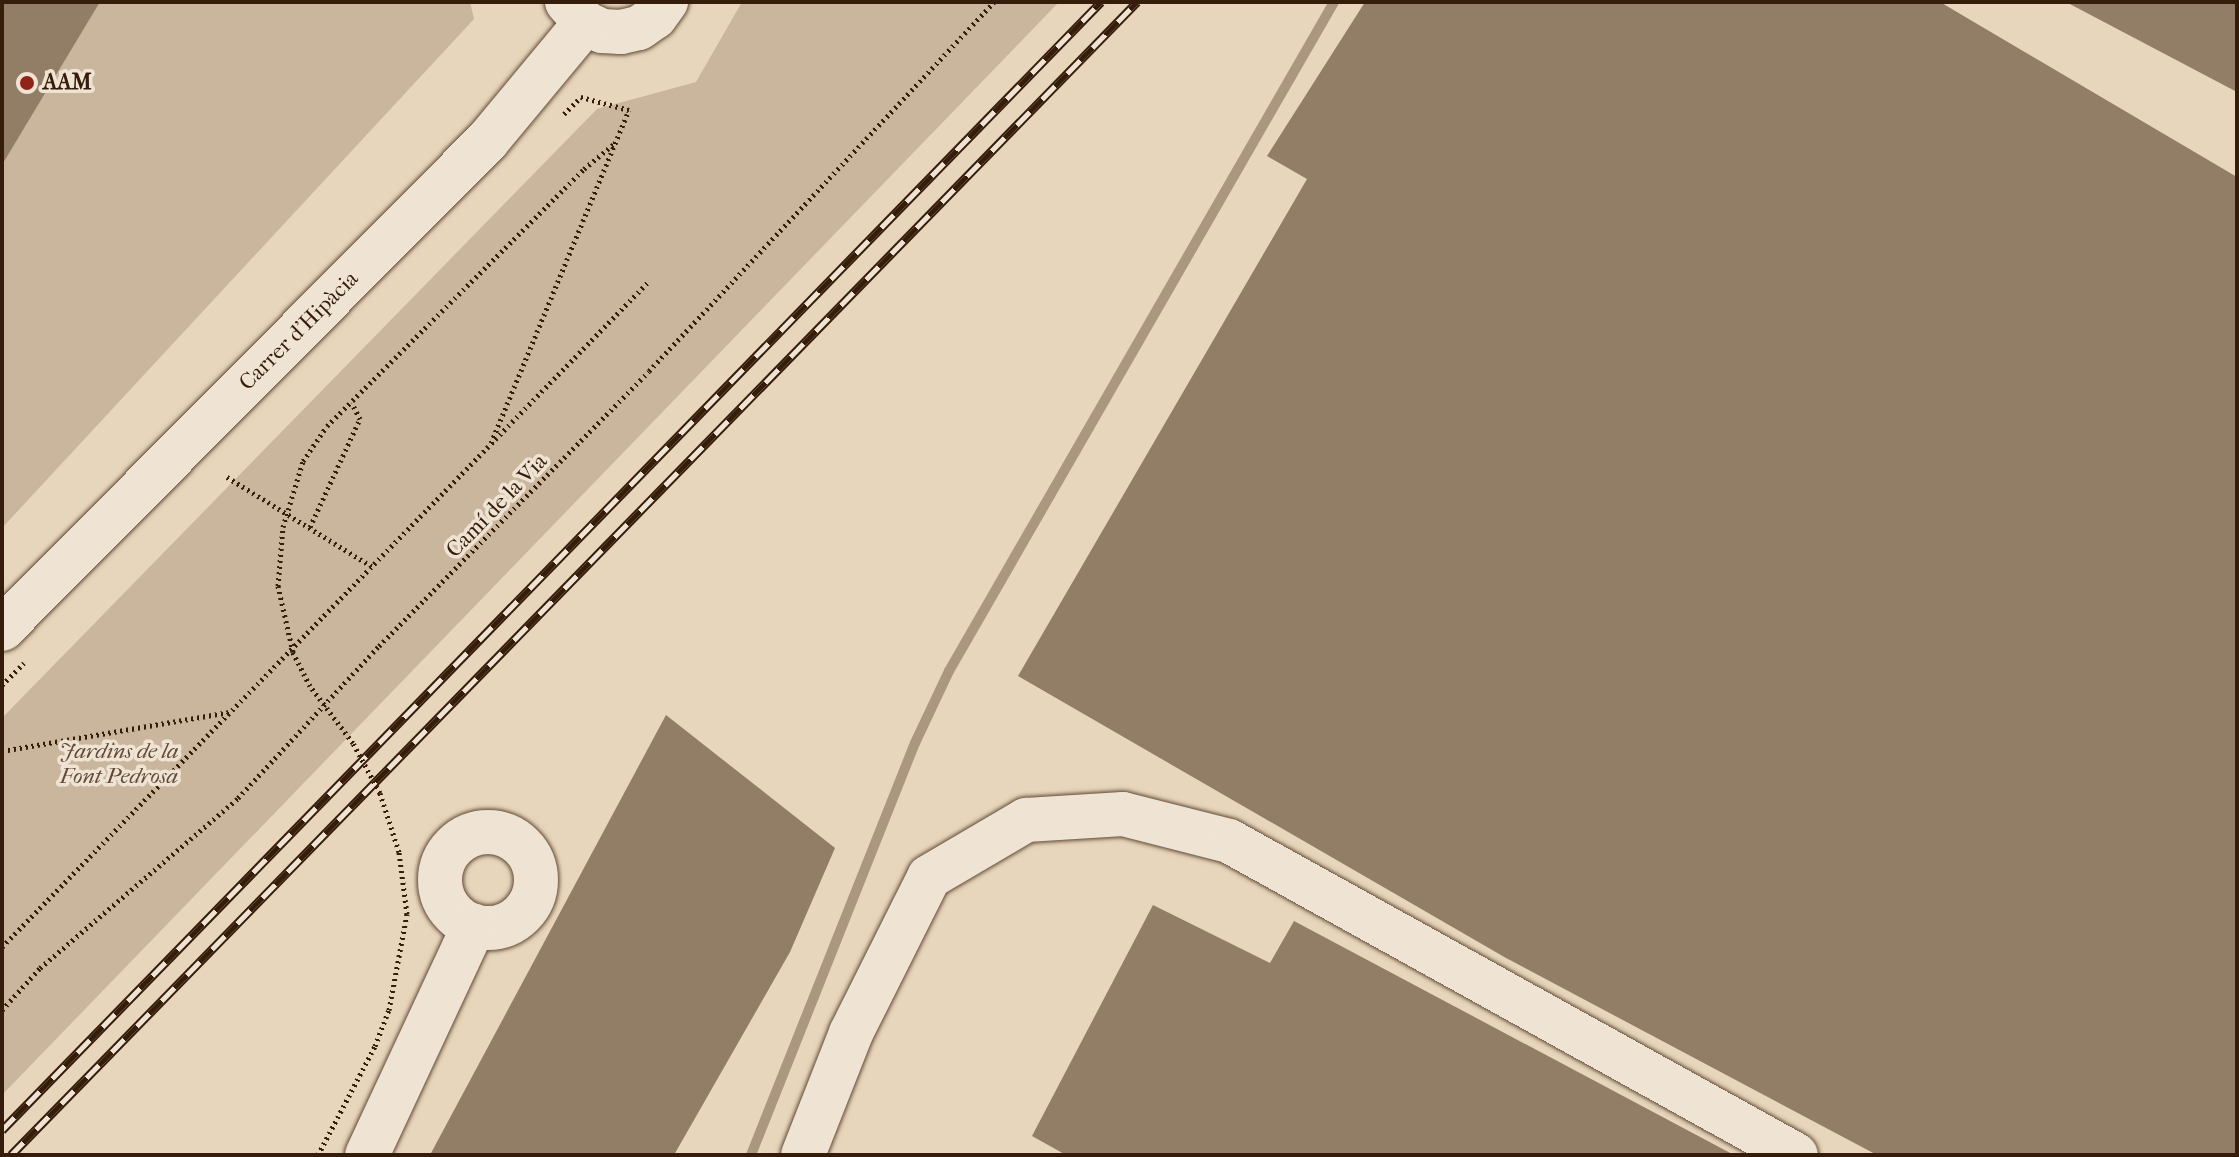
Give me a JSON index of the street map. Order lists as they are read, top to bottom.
{
  "streets": {
    "street": ["Carrer d'Hipàcia"],
    "path": ["Camí de la Via"]
  },
  "parks": ["Jardins de la Font Pedrosa"],
  "places": ["AAM"]
}
